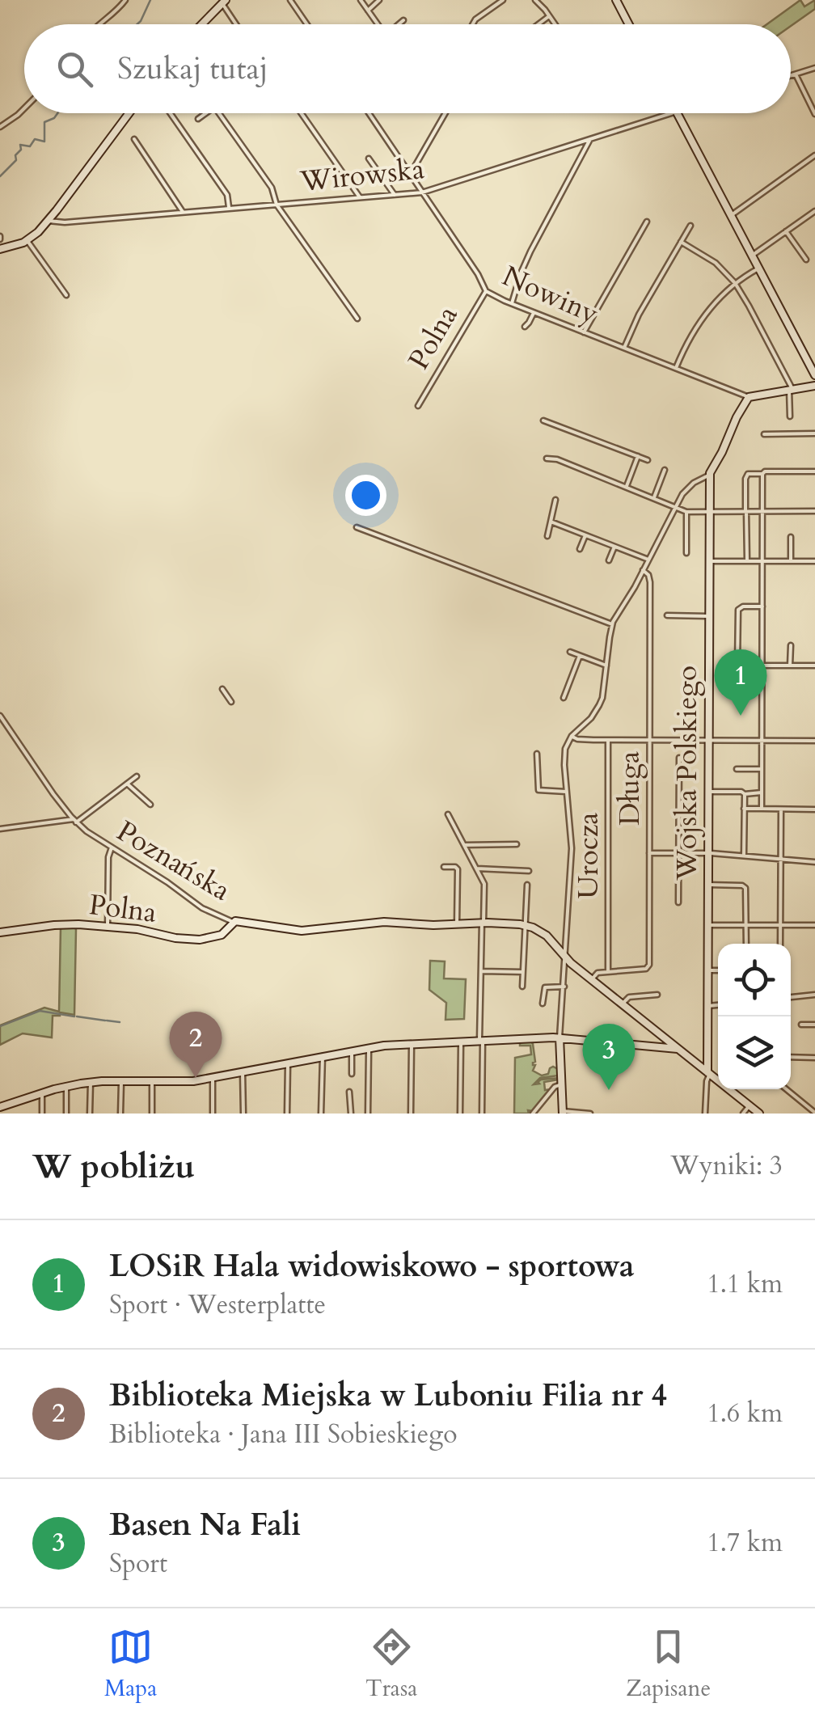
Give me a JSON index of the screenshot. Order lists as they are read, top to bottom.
{
  "streets": {
    "street": [
      "Wirowska",
      "Nowiny",
      "Polna",
      "Wojska Polskiego",
      "Długa",
      "Urocza",
      "Poznańska"
    ]
  },
  "crossings": [
    ["Wirowska", "Nowiny"],
    ["Nowiny", "Polna"],
    ["Polna", "Poznańska"],
    ["Długa", "Urocza"]
  ],
  "page": {
    "search": "Szukaj tutaj",
    "pins": ["1", "2", "3"],
    "heading": ["W pobliżu", "Wyniki: 3"],
    "list": [
      {
        "mark": "1",
        "name": "LOSiR Hala widowiskowo - sportowa",
        "note": "Sport · Westerplatte",
        "value": "1.1 km"
      },
      {
        "mark": "2",
        "name": "Biblioteka Miejska w Luboniu Filia nr 4",
        "note": "Biblioteka · Jana III Sobieskiego",
        "value": "1.6 km"
      },
      {
        "mark": "3",
        "name": "Basen Na Fali",
        "note": "Sport",
        "value": "1.7 km"
      }
    ],
    "nav": ["Mapa", "Trasa", "Zapisane"]
  }
}
